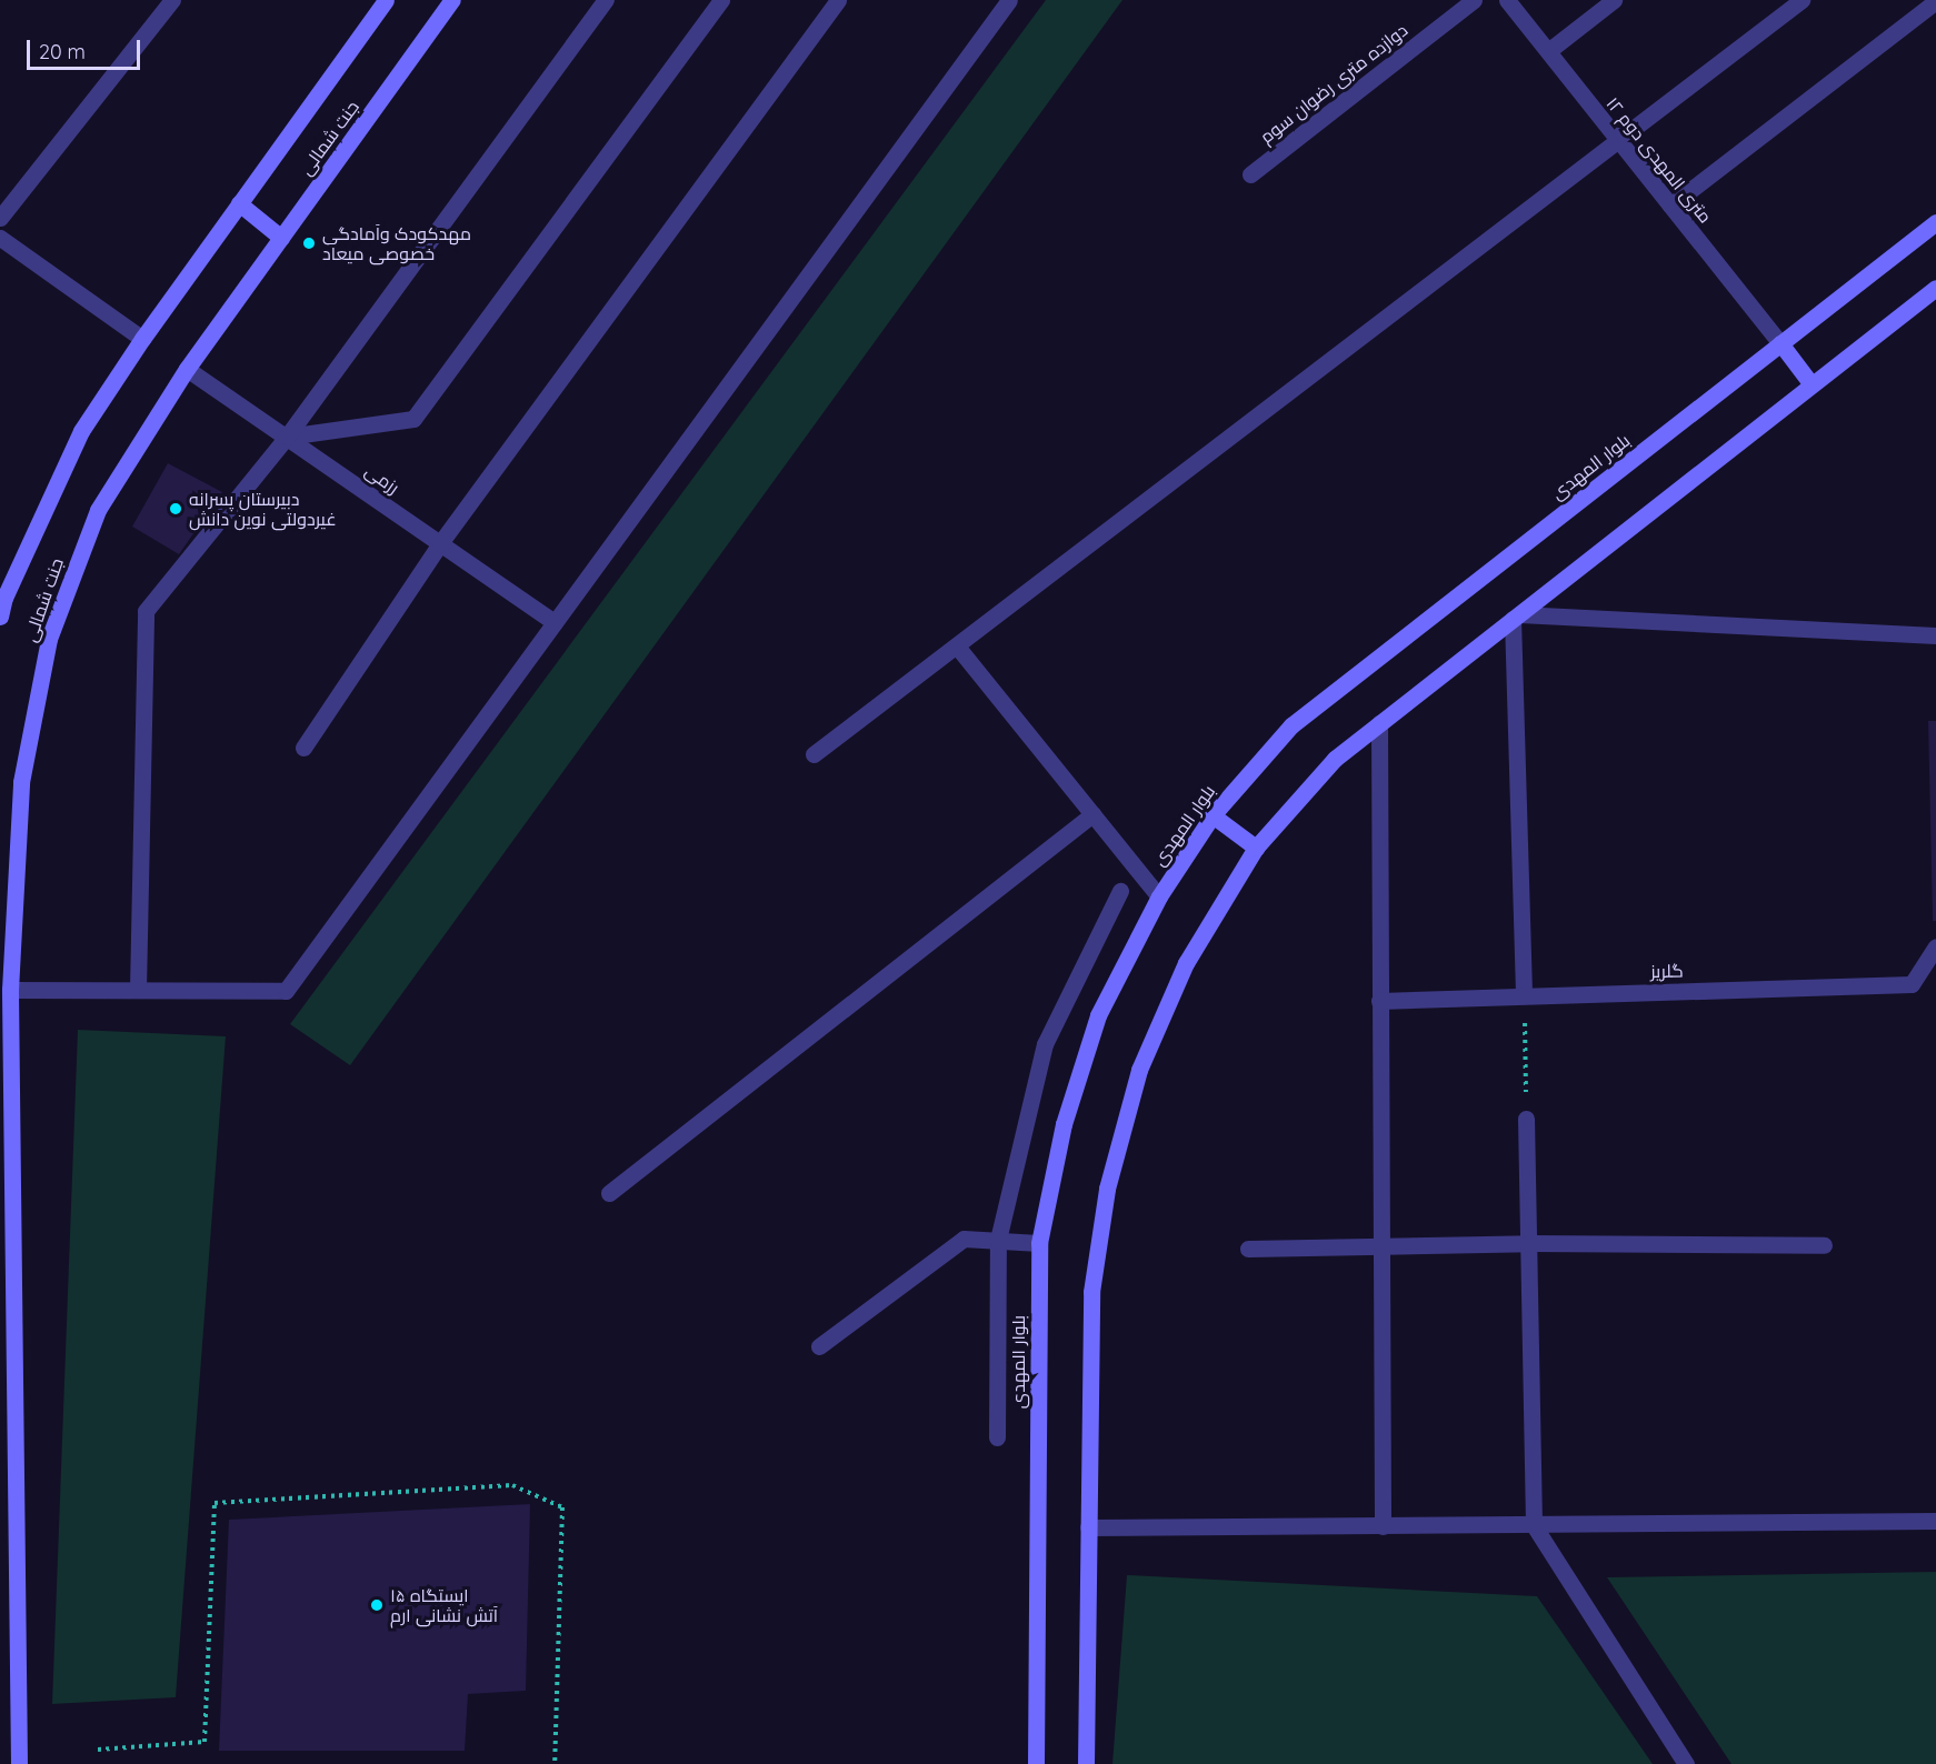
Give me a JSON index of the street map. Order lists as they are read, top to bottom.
{
  "streets": {
    "main road": ["جنت شمالی", "بلوار المهدی"],
    "street": [
      "دوازده متری رضوان سوم",
      "۱۲ متری المهدی دوم",
      "رزمی",
      "گلریز"
    ]
  },
  "crossings": [
    ["جنت شمالی", "رزمی"],
    ["۱۲ متری المهدی دوم", "بلوار المهدی"]
  ],
  "places": ["مهدکودک وآمادگی خصوصی میعاد", "دبیرستان پسرانه غیردولتی نوین دانش", "ایستگاه ۱۵ آتش نشانی ارم"],
  "scale_bar": "20 m"
}
